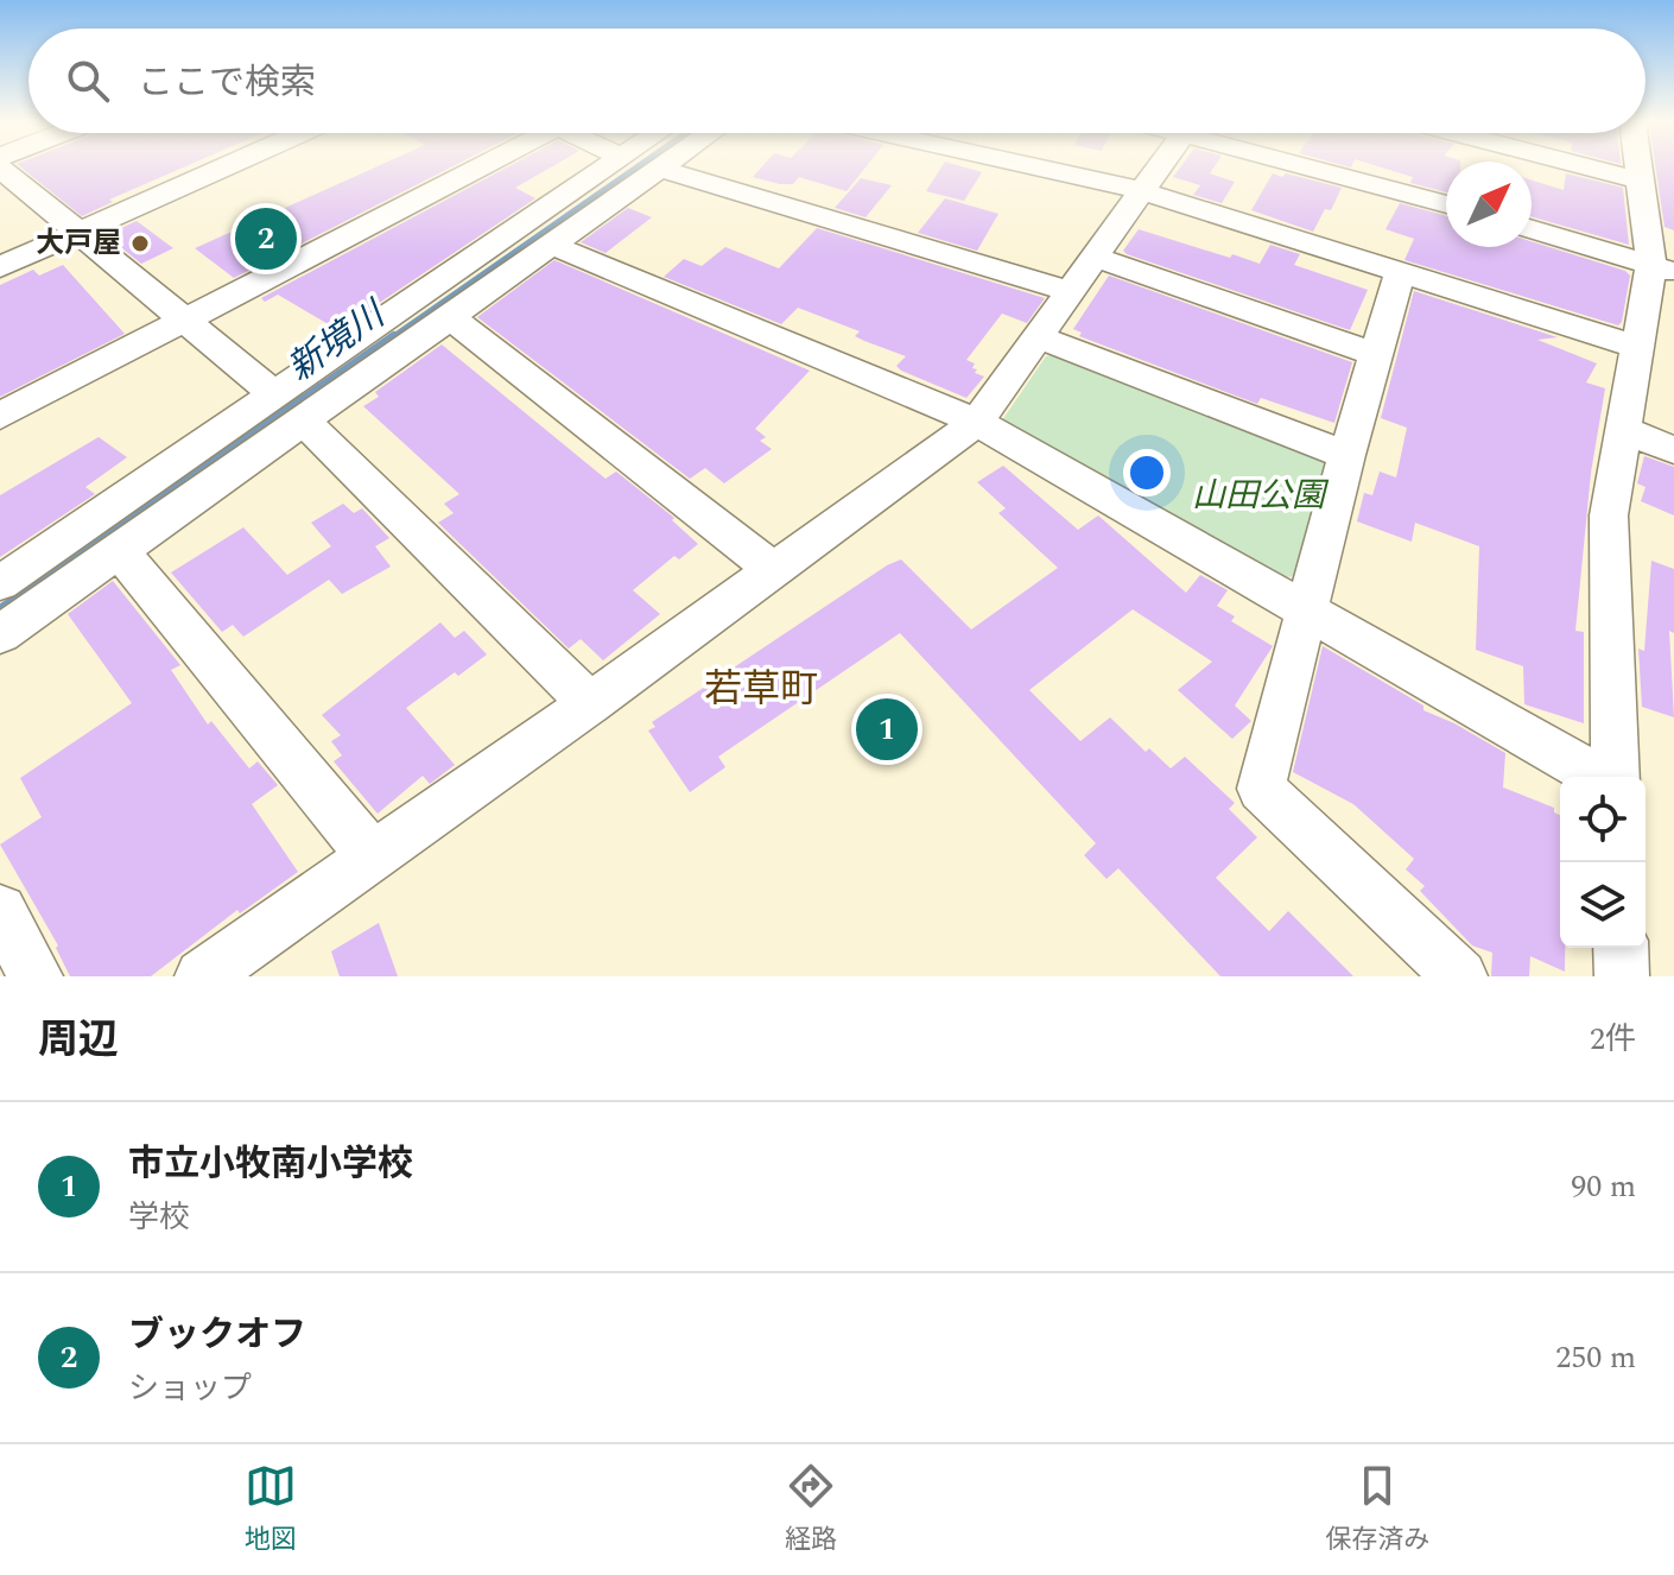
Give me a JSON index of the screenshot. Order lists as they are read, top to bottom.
{
  "districts": ["若草町"],
  "water": ["新境川"],
  "parks": ["山田公園"],
  "places": ["大戸屋"],
  "north": "top right",
  "page": {
    "search": "ここで検索",
    "pins": ["2", "1"],
    "heading": ["周辺", "2件"],
    "list": [
      {
        "mark": "1",
        "name": "市立小牧南小学校",
        "note": "学校",
        "value": "90 m"
      },
      {
        "mark": "2",
        "name": "ブックオフ",
        "note": "ショップ",
        "value": "250 m"
      }
    ],
    "nav": ["地図", "経路", "保存済み"]
  }
}
